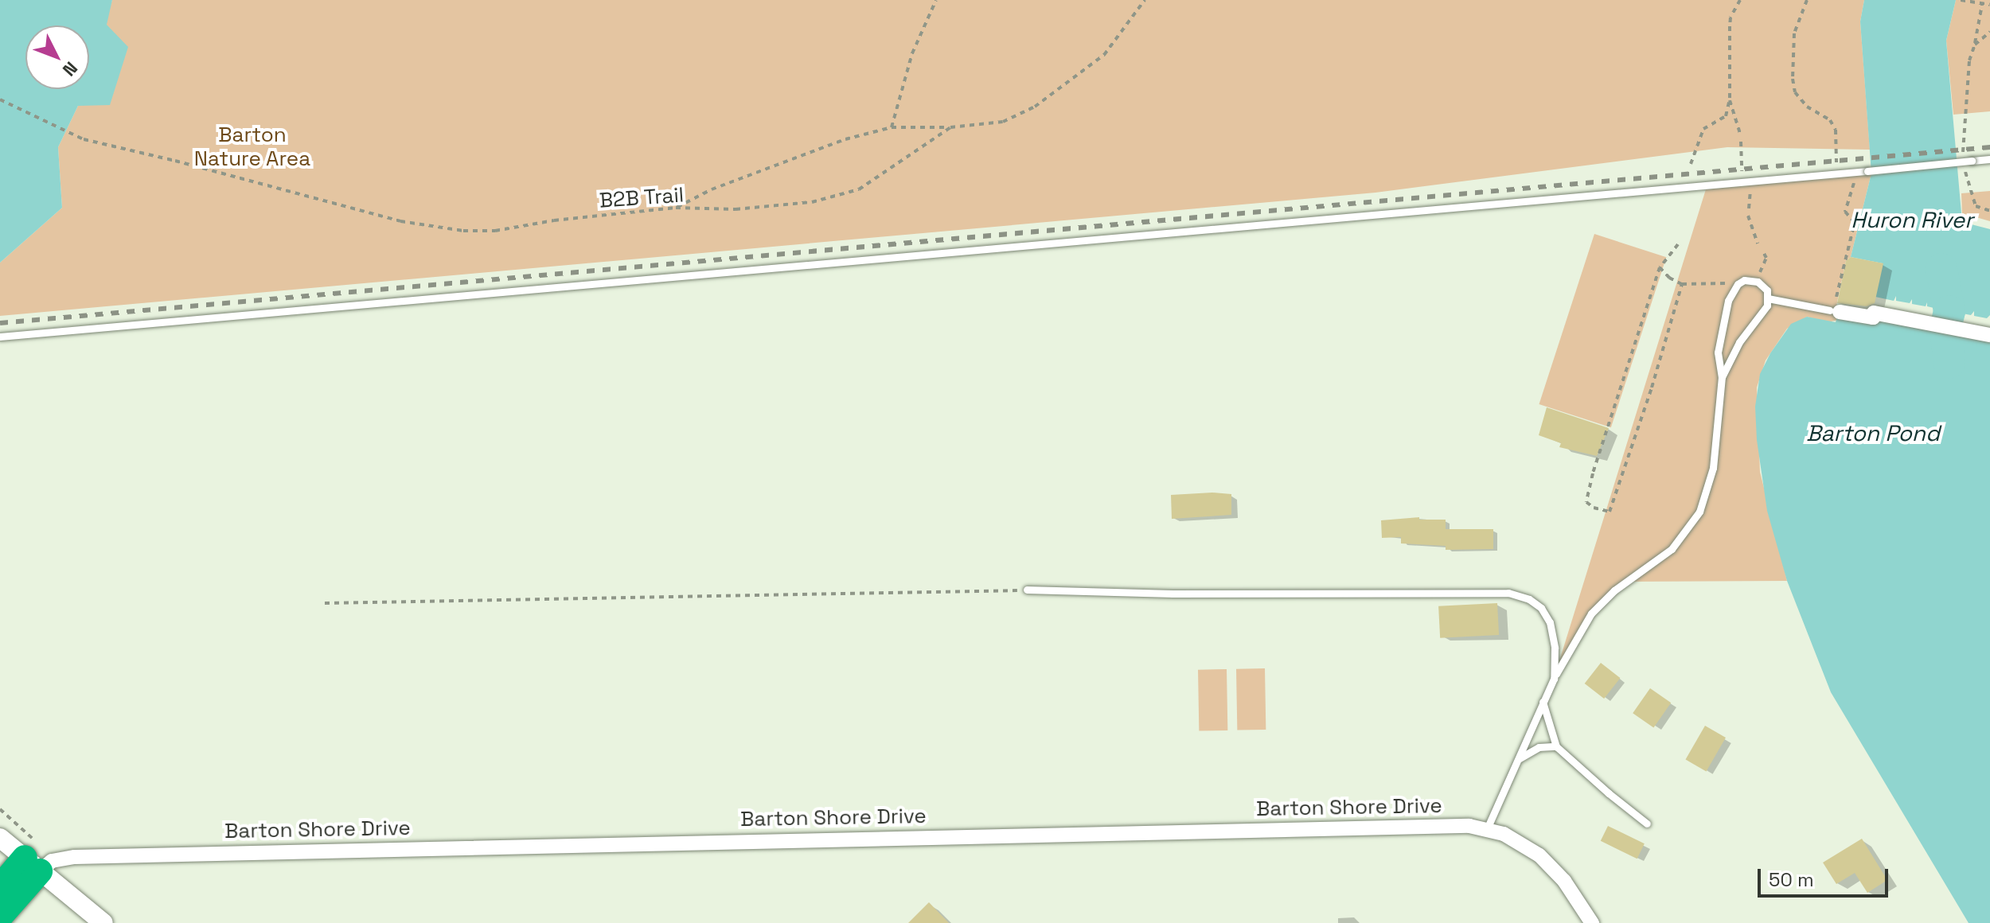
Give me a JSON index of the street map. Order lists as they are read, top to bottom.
{
  "streets": {
    "street": ["Barton Shore Drive"],
    "path": ["B2B Trail"]
  },
  "water": ["Huron River", "Barton Pond"],
  "parks": ["Barton Nature Area"],
  "scale_bar": "50 m",
  "north": "bottom right"
}
